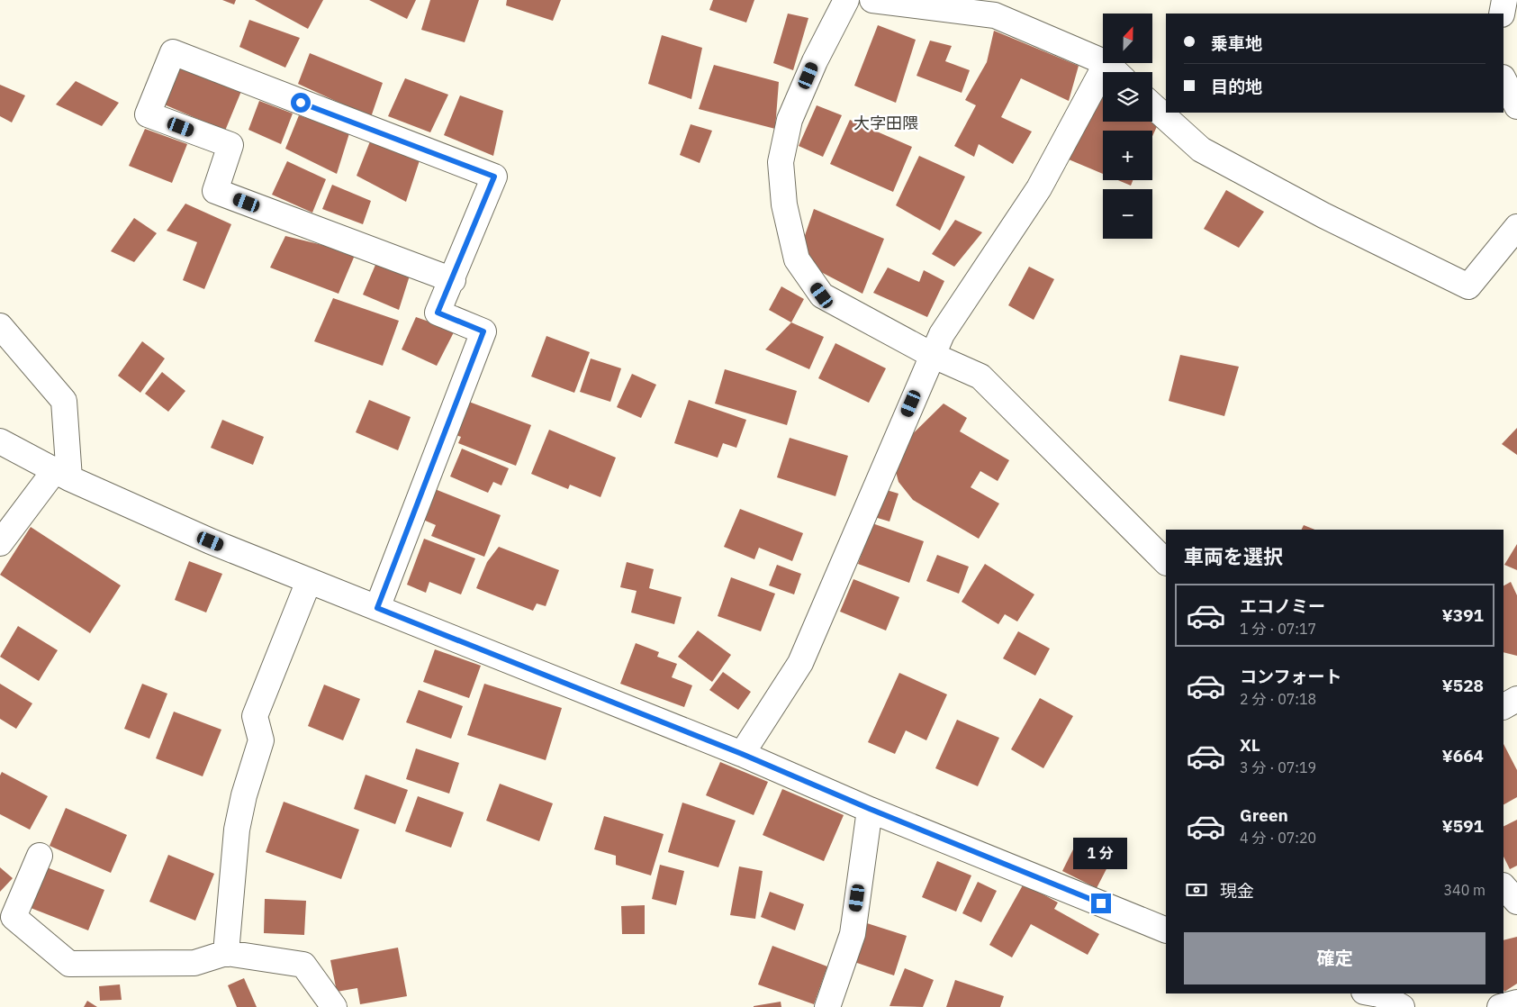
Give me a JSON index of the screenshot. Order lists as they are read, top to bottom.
{
  "districts": ["大字田隈"],
  "north": "top",
  "page": {
    "map_buttons": ["+", "−"],
    "banner": ["乗車地", "目的地"],
    "heading": "車両を選択",
    "list": [
      {
        "name": "エコノミー",
        "note": "1 分 · 07:17",
        "value": "¥391"
      },
      {
        "name": "コンフォート",
        "note": "2 分 · 07:18",
        "value": "¥528"
      },
      {
        "name": "XL",
        "note": "3 分 · 07:19",
        "value": "¥664"
      },
      {
        "name": "Green",
        "note": "4 分 · 07:20",
        "value": "¥591"
      }
    ],
    "bubble": "1 分",
    "pay": ["現金", "340 m"],
    "buttons": "確定"
  }
}
